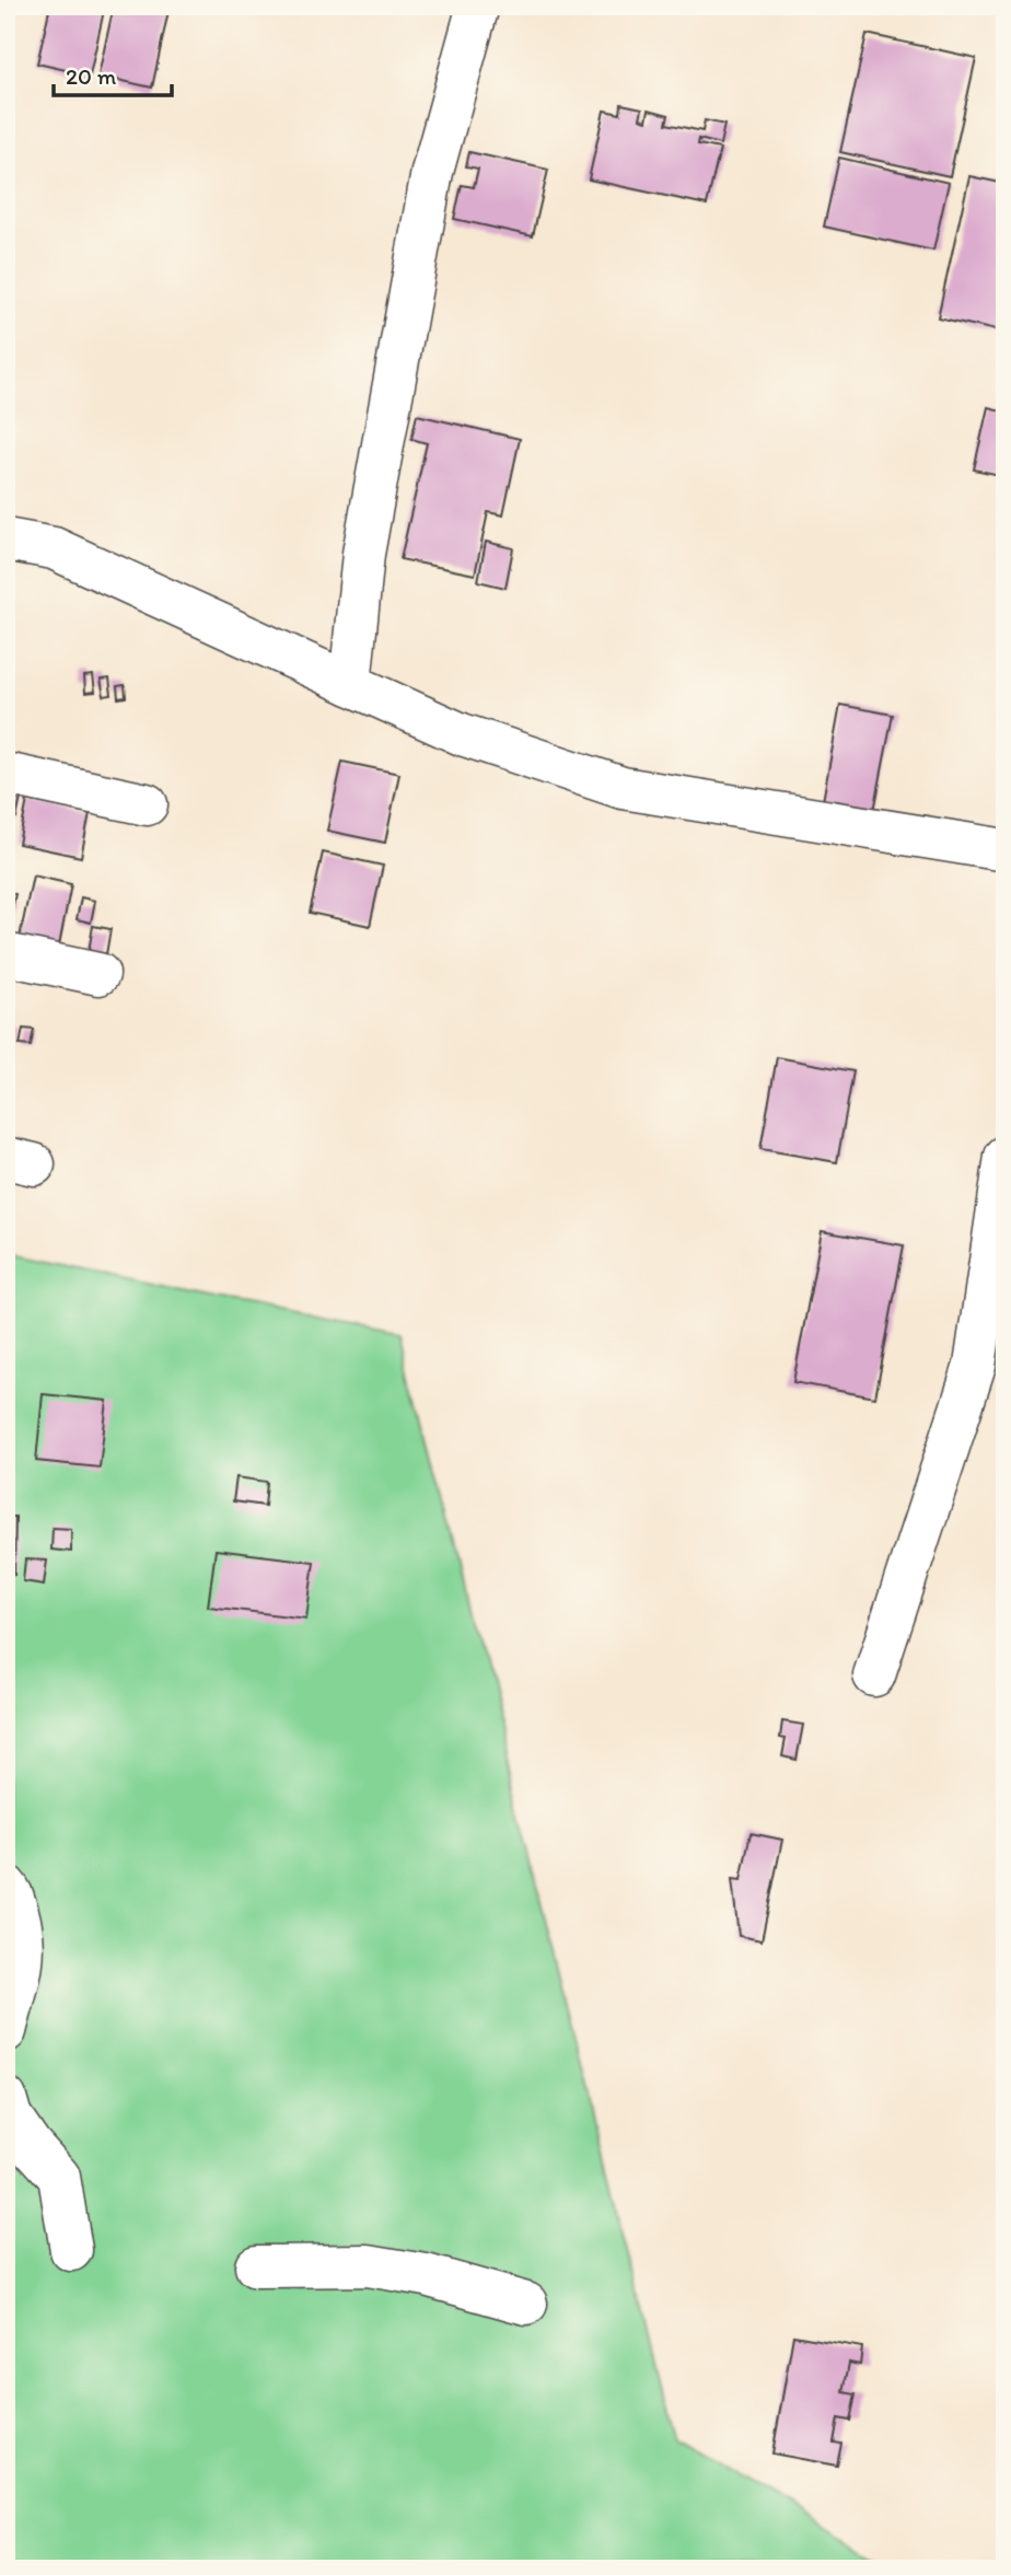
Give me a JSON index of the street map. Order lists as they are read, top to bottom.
{
  "scale_bar": "20 m"
}
